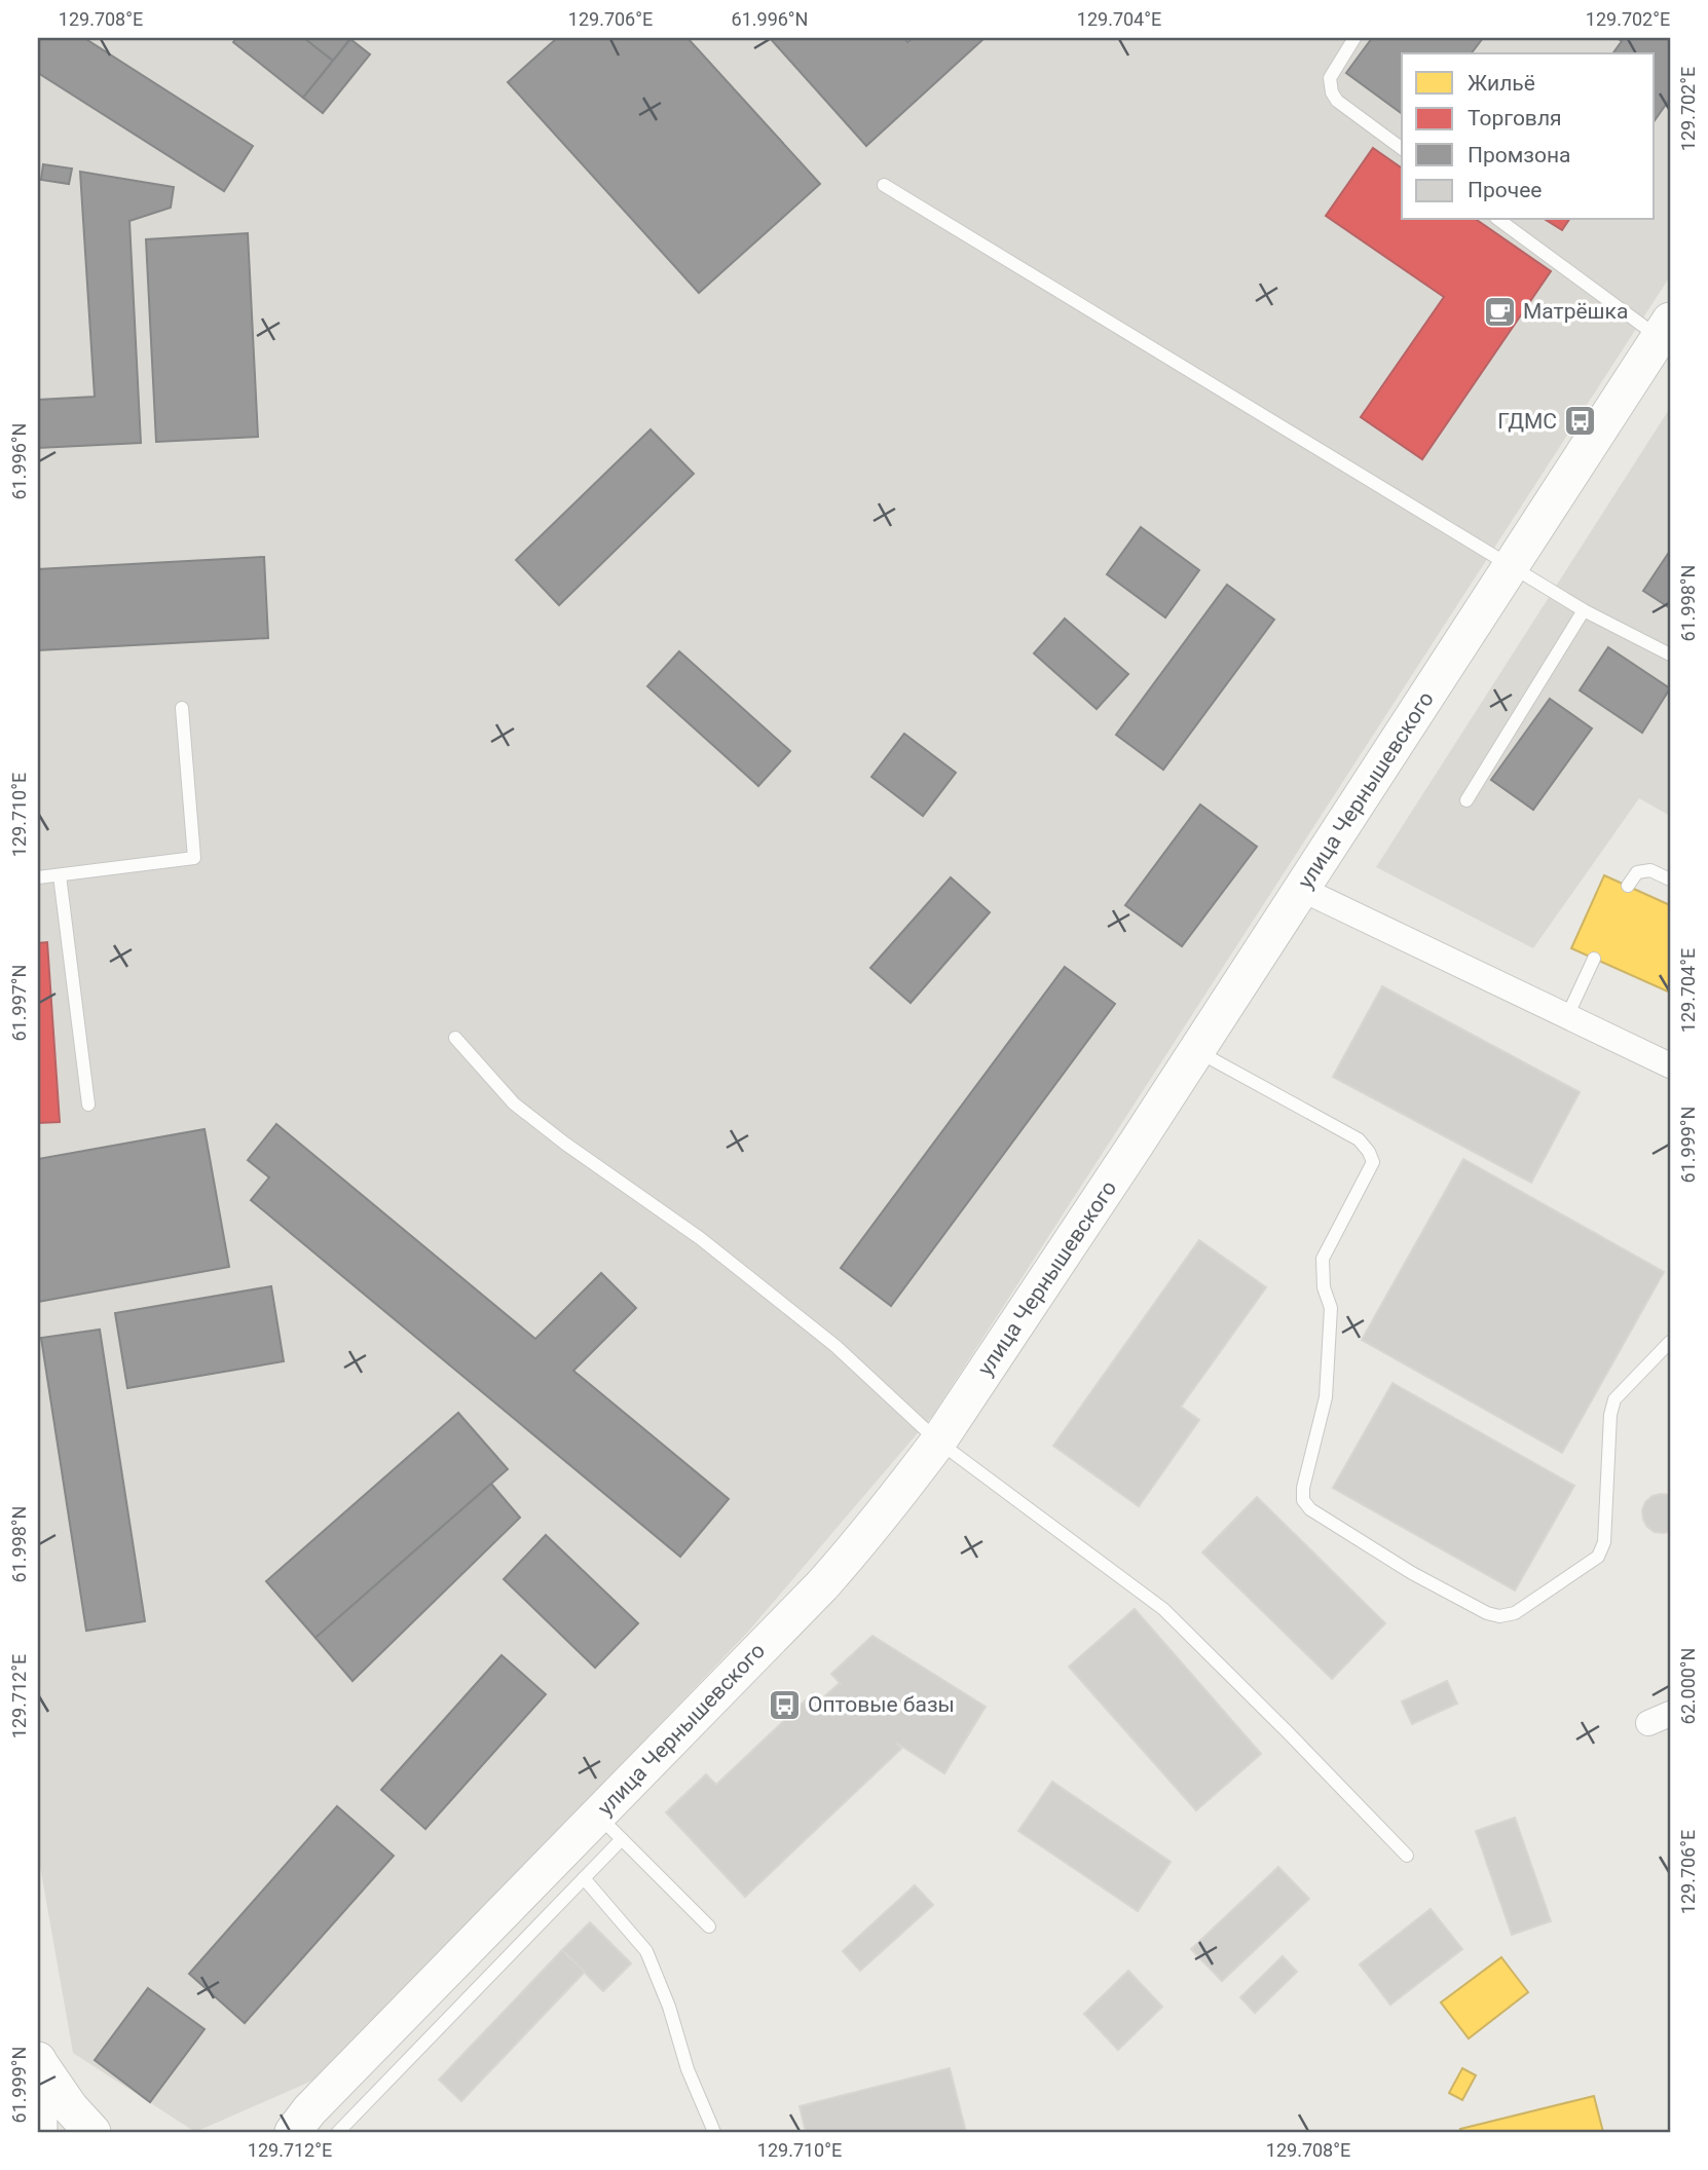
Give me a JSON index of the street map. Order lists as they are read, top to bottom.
{
  "streets": {
    "main road": ["улица Чернышевского"]
  },
  "places": {
    "cafe": ["Матрёшка"],
    "bus stop": ["ГДМС", "Оптовые базы"]
  },
  "legend": [
    "Жильё",
    "Торговля",
    "Промзона",
    "Прочее"
  ],
  "coordinates": [
    "129.708°E",
    "129.706°E",
    "61.996°N",
    "129.704°E",
    "129.702°E",
    "61.998°N",
    "129.710°E",
    "61.997°N",
    "61.999°N",
    "62.000°N",
    "129.712°E"
  ]
}
